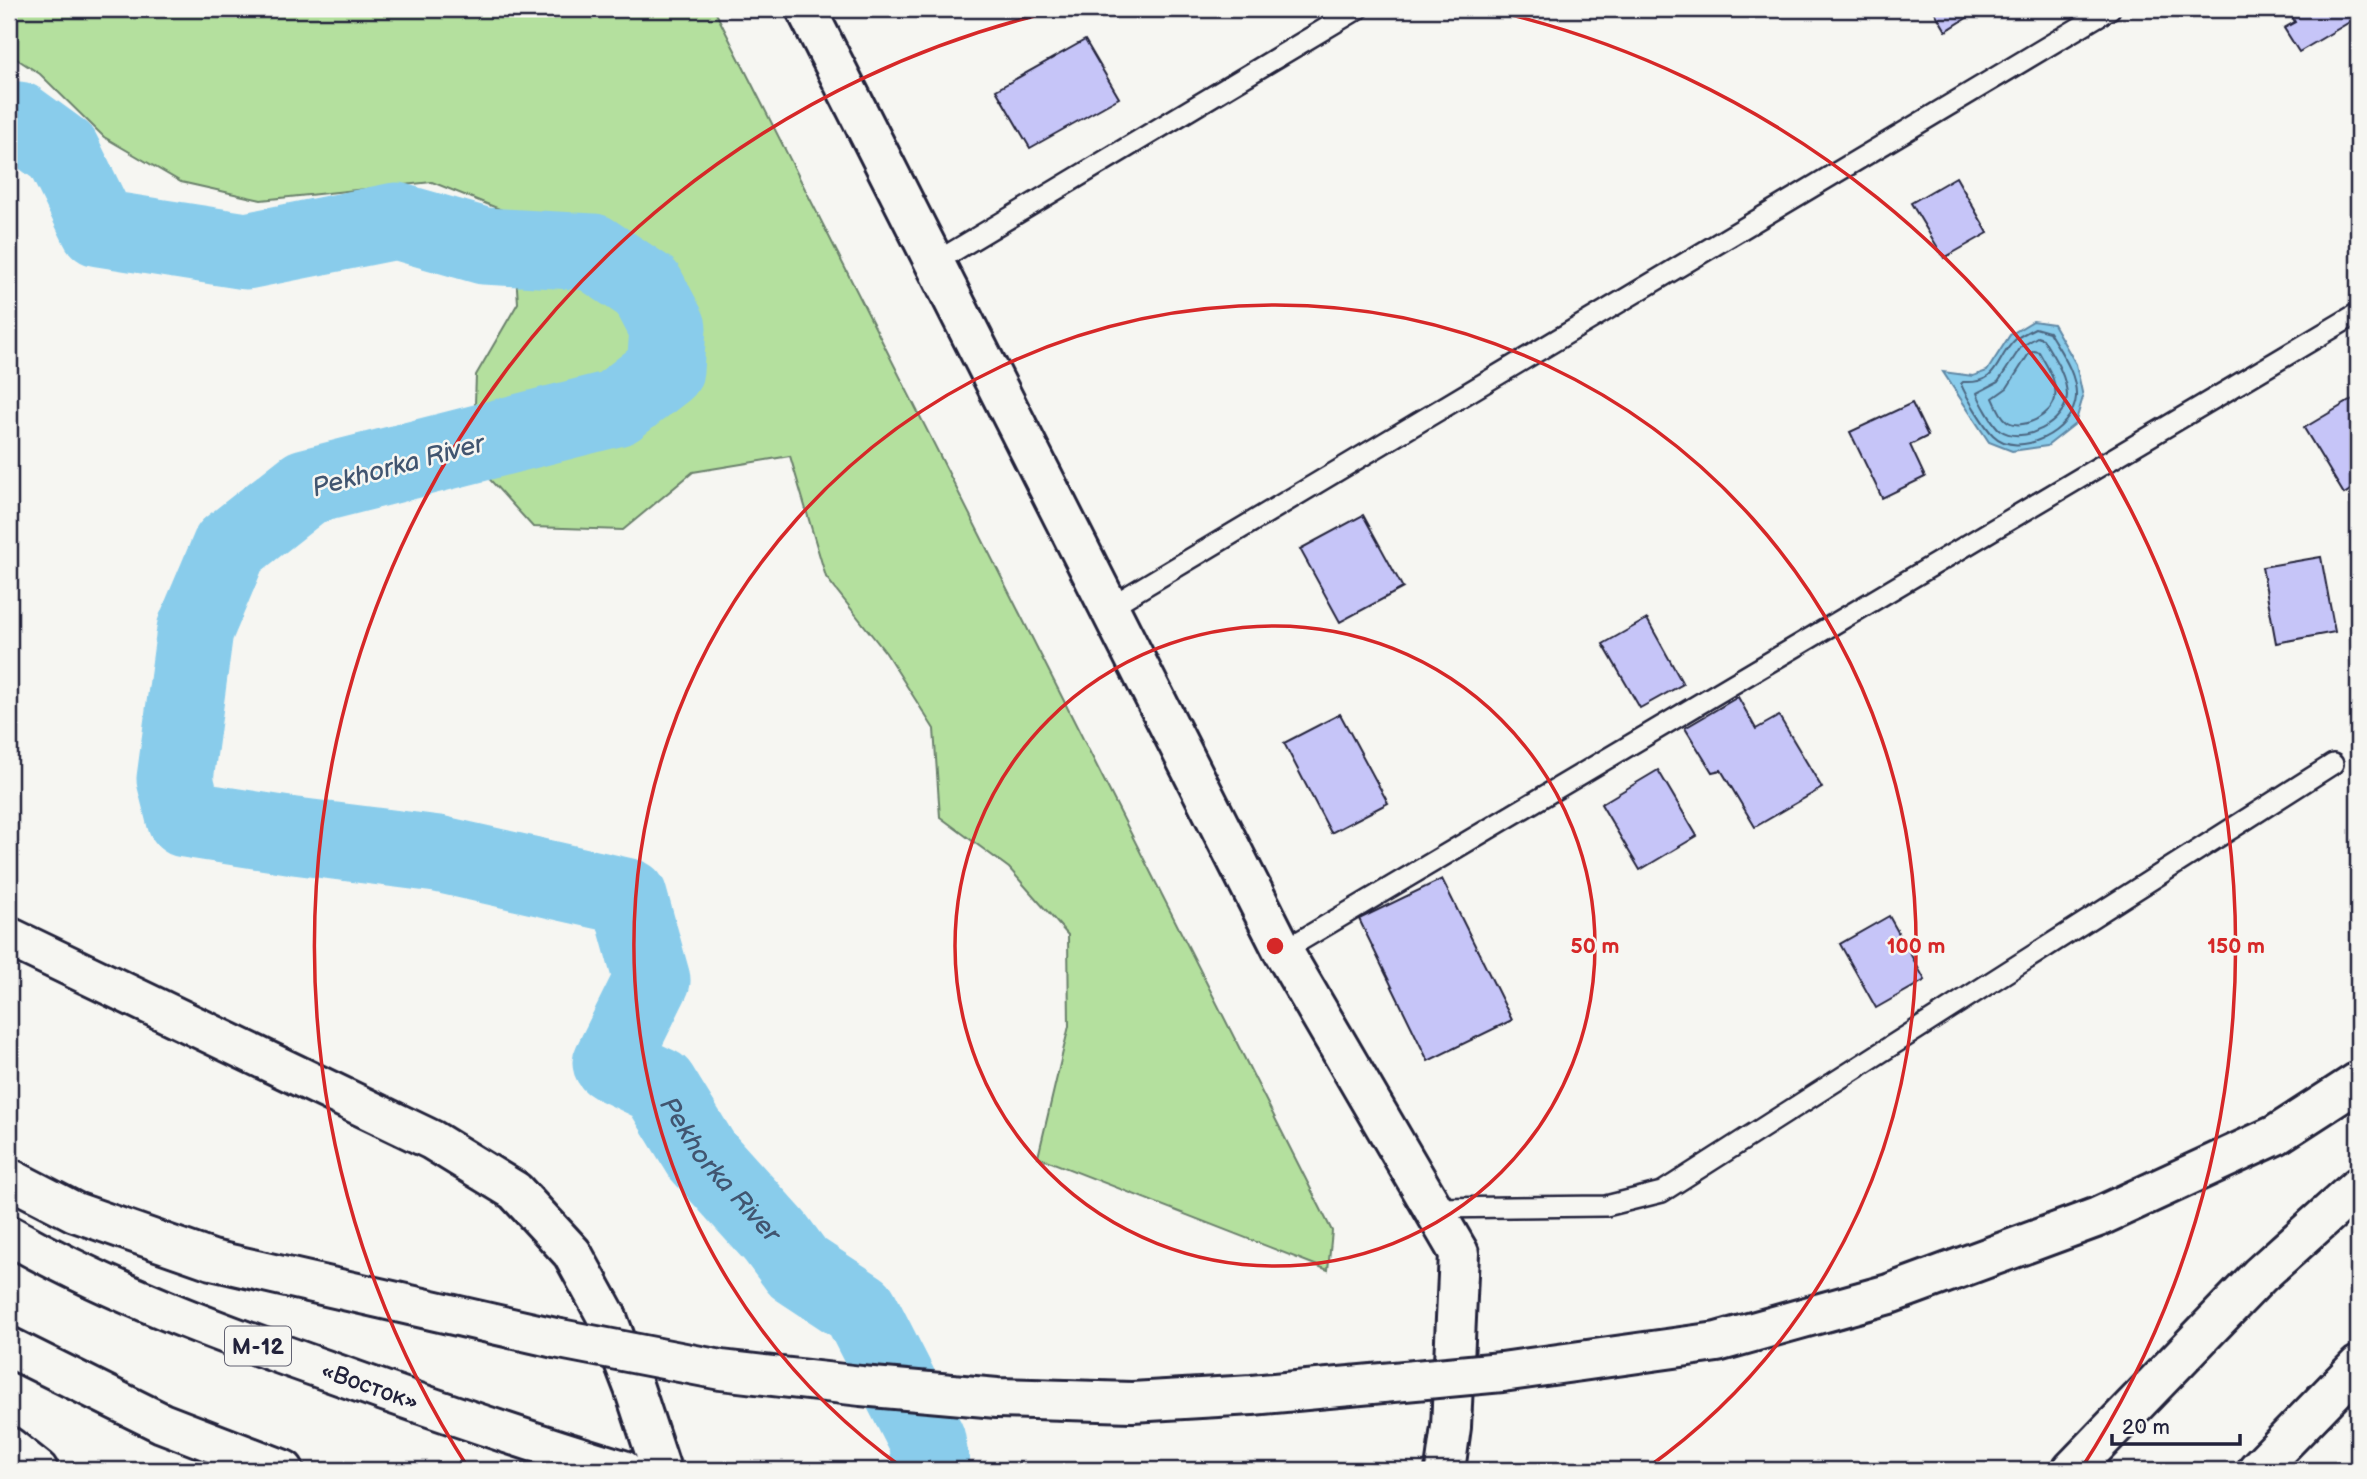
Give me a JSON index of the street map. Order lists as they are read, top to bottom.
{
  "streets": {
    "main road": ["М-12", "«Восток»"]
  },
  "water": ["Pekhorka River"],
  "scale_bar": "20 m",
  "rings": ["50 m", "100 m", "150 m"]
}
